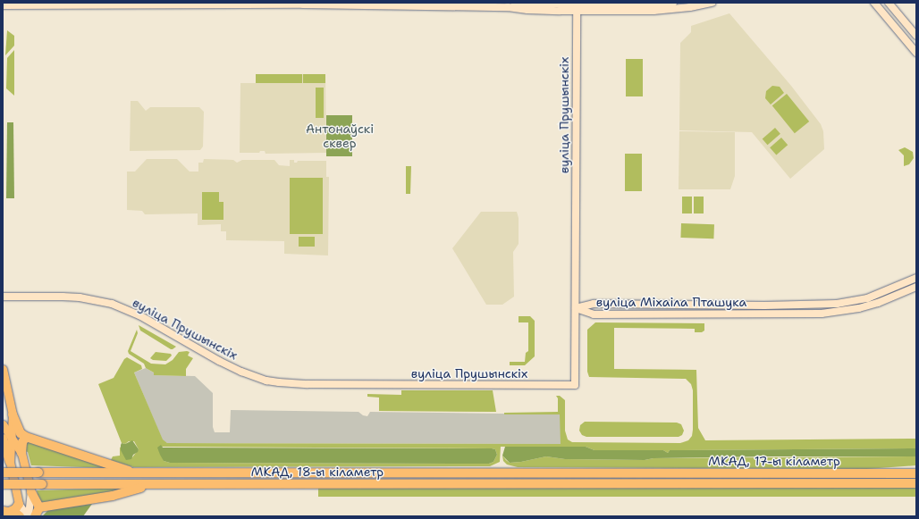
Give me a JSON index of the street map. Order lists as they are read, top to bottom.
{
  "streets": {
    "highway": ["МКАД, 17-ы кіламетр", "МКАД, 18-ы кіламетр"],
    "street": ["вуліца Прушынскіх", "вуліца Міхаіла Пташука"]
  },
  "crossings": [
    ["вуліца Прушынскіх", "вуліца Міхаіла Пташука"],
    ["МКАД, 17-ы кіламетр", "МКАД, 18-ы кіламетр"]
  ],
  "parks": ["Антонаўскі сквер"]
}
